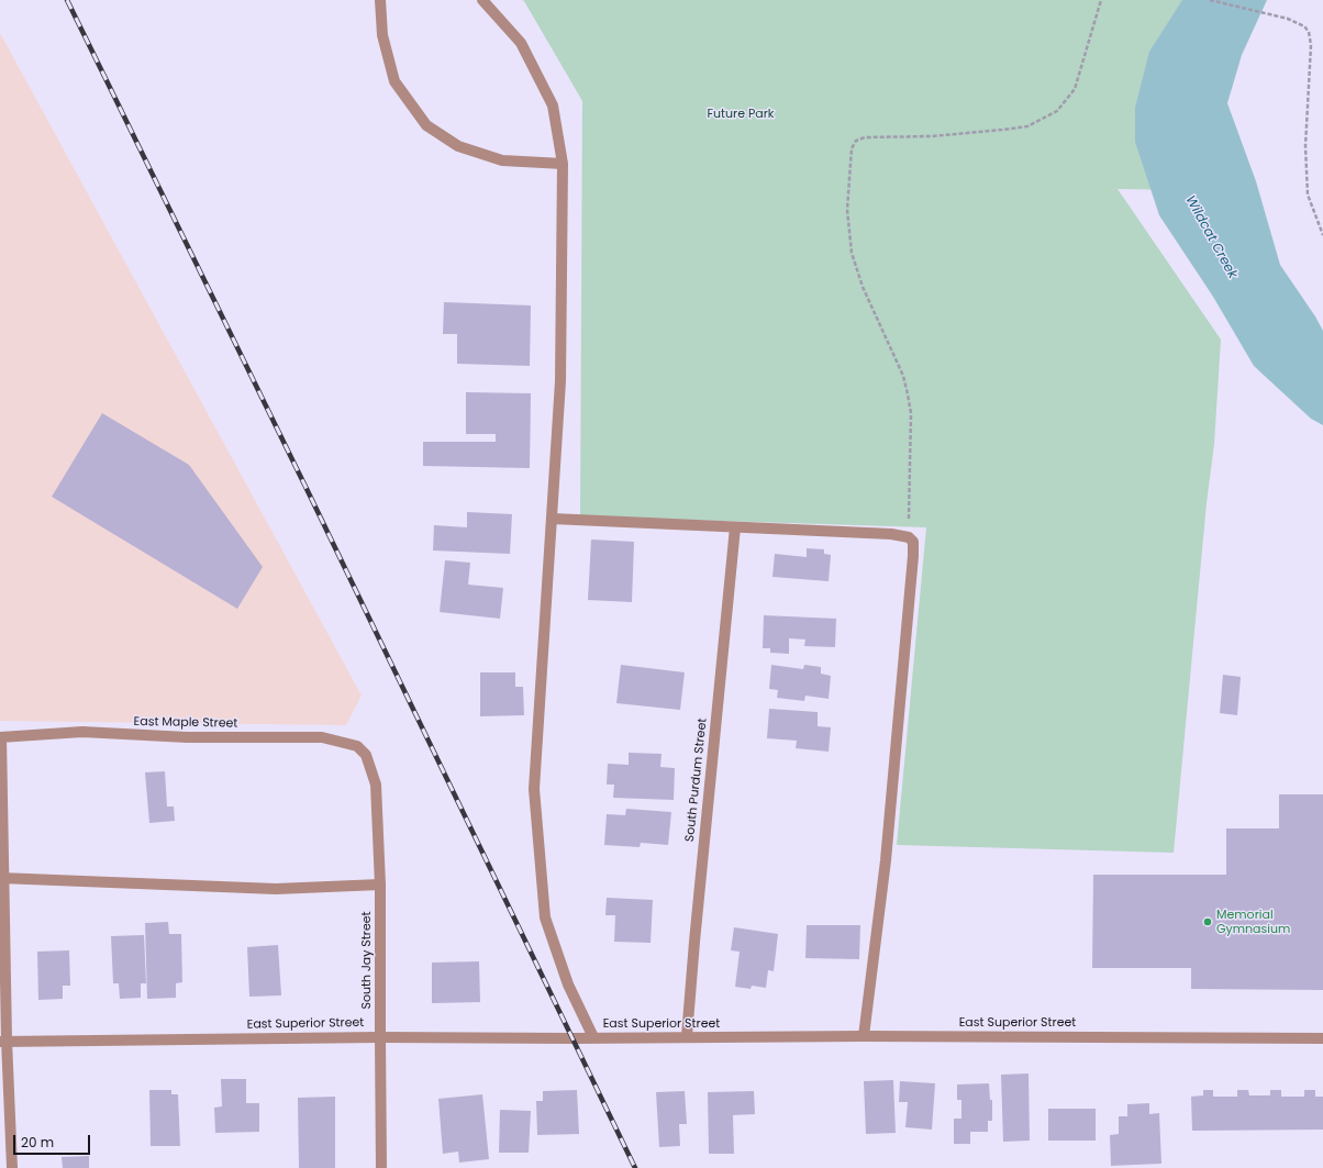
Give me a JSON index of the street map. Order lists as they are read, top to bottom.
{
  "streets": {
    "street": [
      "East Maple Street",
      "South Purdum Street",
      "South Jay Street",
      "East Superior Street"
    ]
  },
  "crossings": [
    ["East Maple Street", "South Jay Street"],
    ["South Purdum Street", "East Superior Street"],
    ["South Jay Street", "East Superior Street"]
  ],
  "water": ["Wildcat Creek"],
  "parks": ["Future Park"],
  "places": ["Memorial Gymnasium"],
  "scale_bar": "20 m"
}
